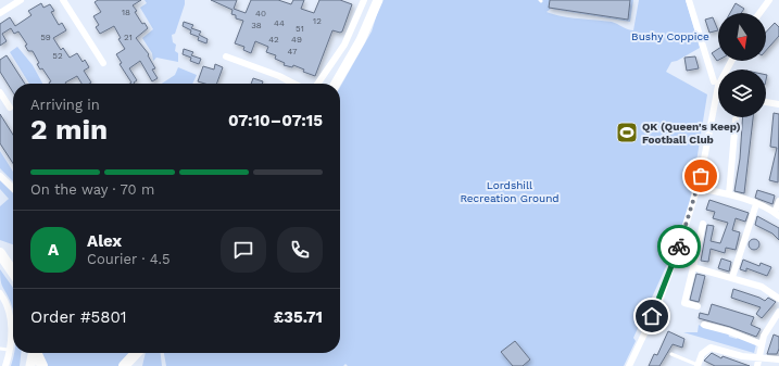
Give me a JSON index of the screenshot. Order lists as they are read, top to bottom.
{
  "parks": ["Bushy Coppice", "Lordshill Recreation Ground"],
  "places": {
    "sports": ["QK (Queen's Keep) Football Club"]
  },
  "house_numbers": [
    "18",
    "40",
    "12",
    "44",
    "38",
    "51",
    "59",
    "21",
    "42",
    "49",
    "47",
    "52"
  ],
  "north": "bottom",
  "page": {
    "heading": ["2 min", "Arriving in", "07:10–07:15"],
    "panel": [
      "Alex",
      "Courier · 4.5",
      "Order #5801",
      "£35.71"
    ],
    "bar": "On the way · 70 m",
    "round": "A"
  }
}
